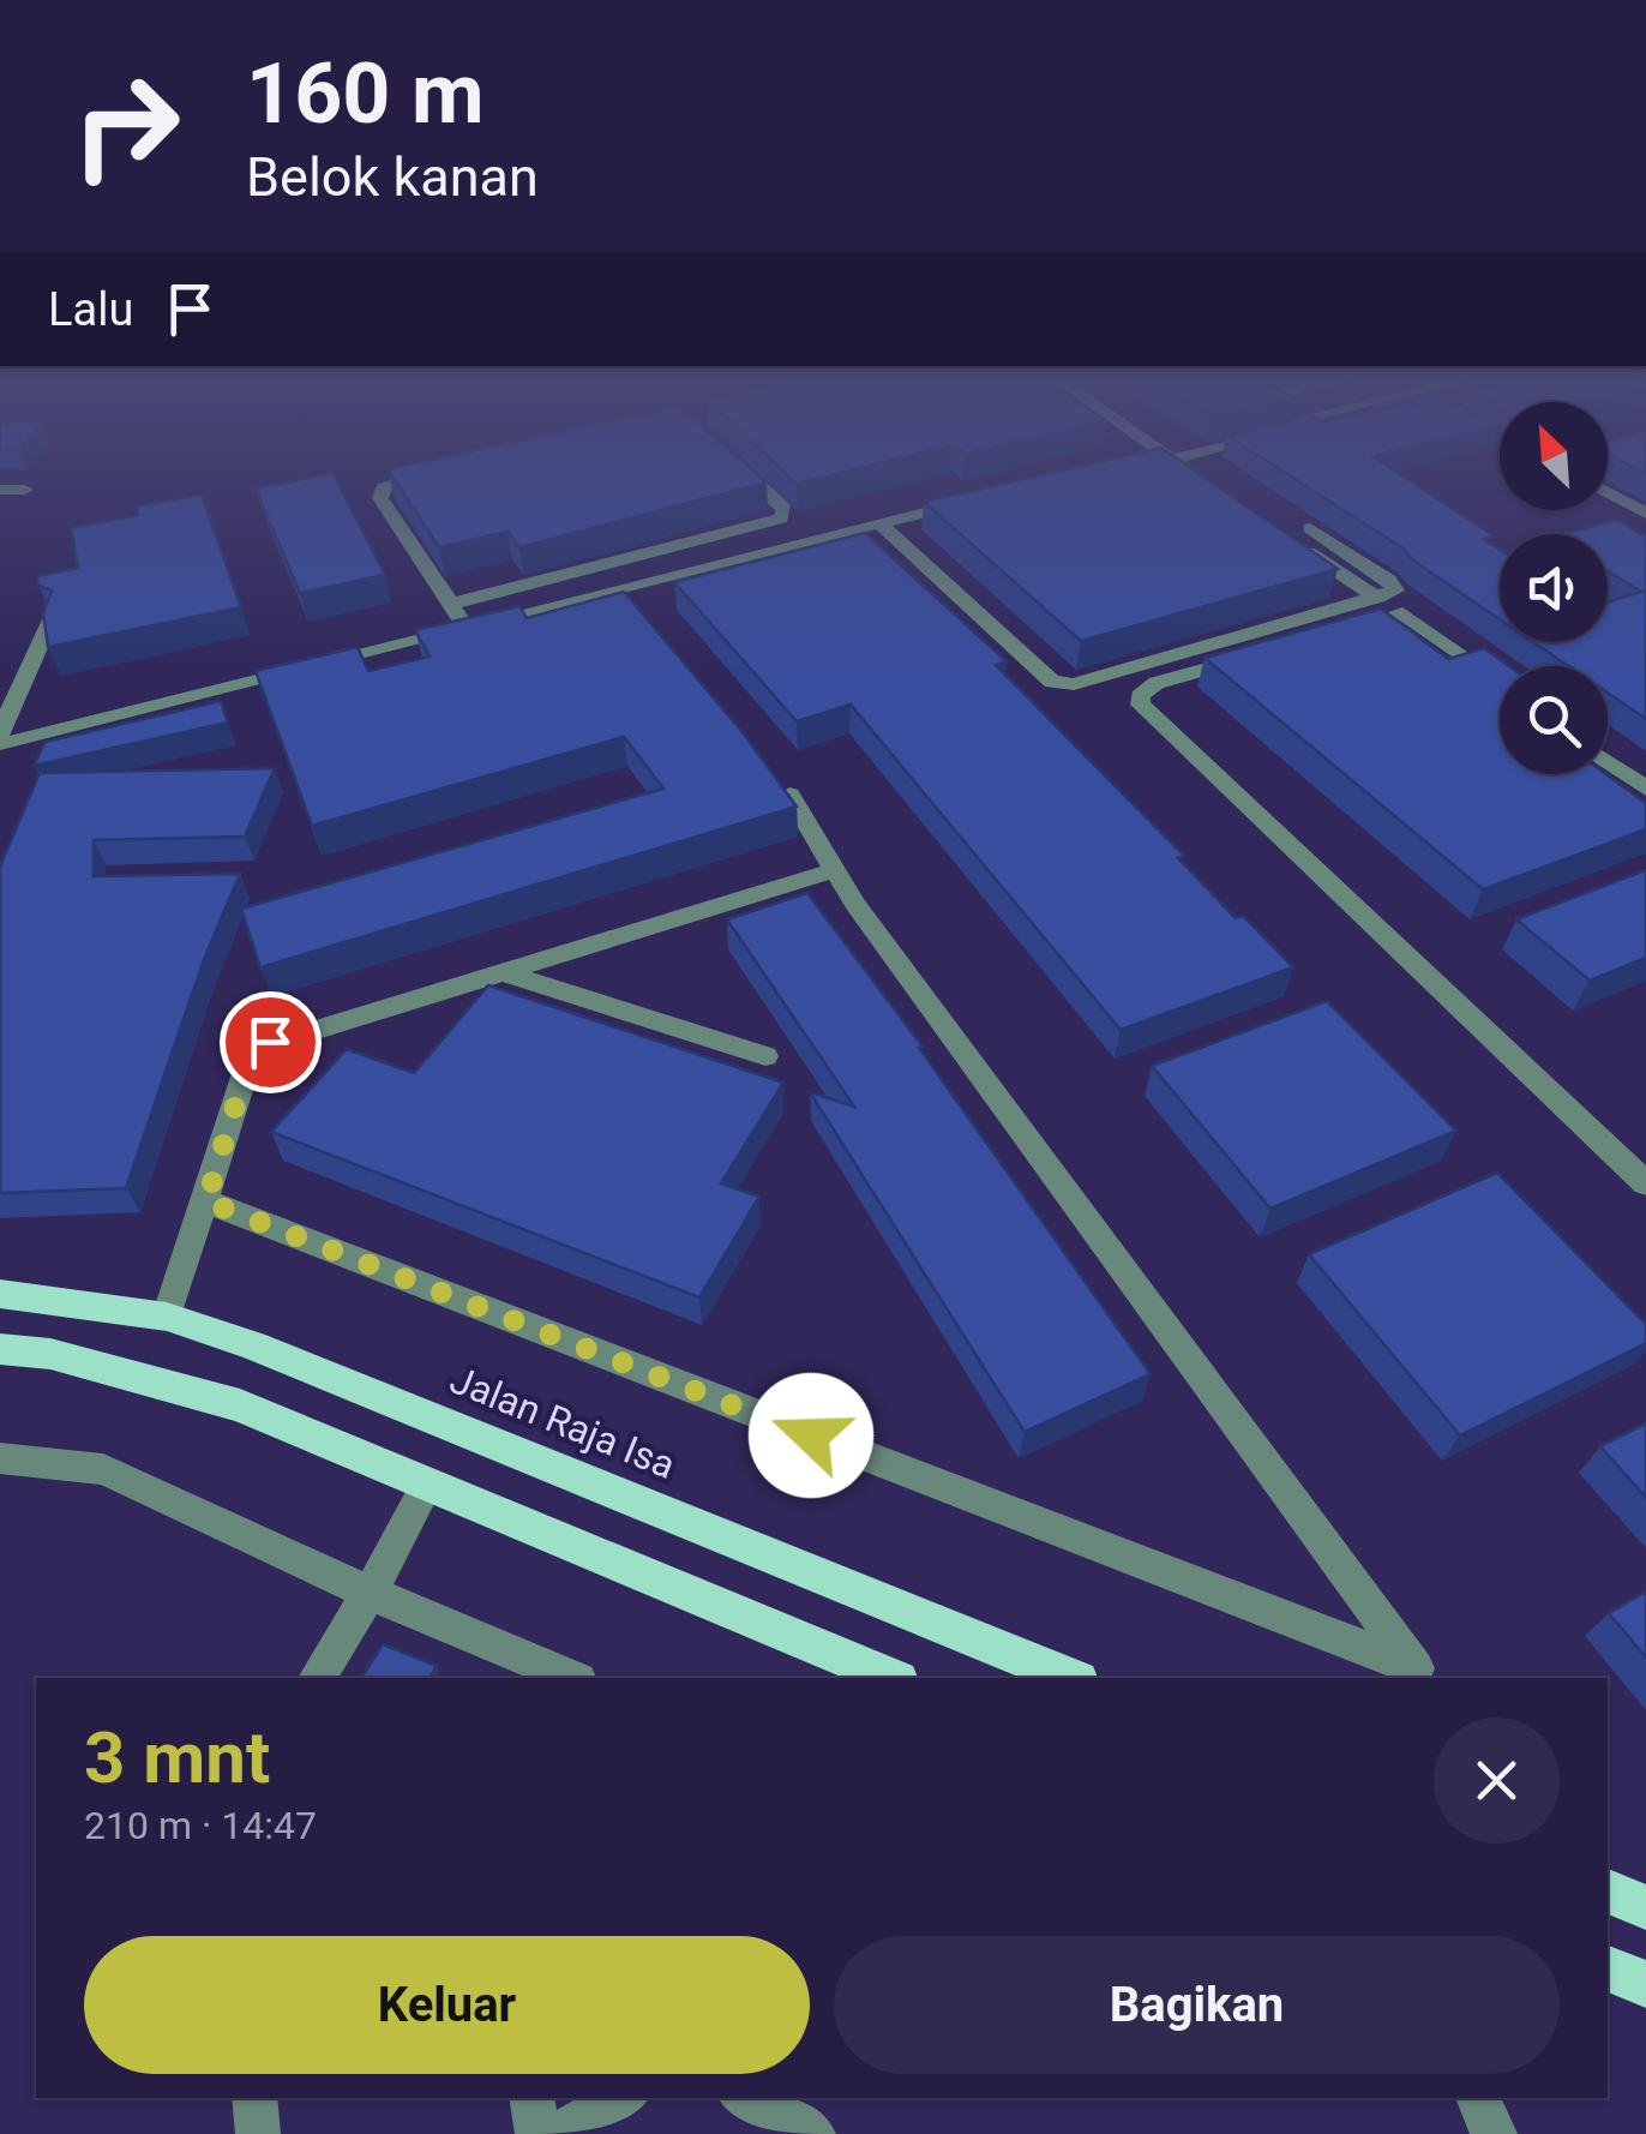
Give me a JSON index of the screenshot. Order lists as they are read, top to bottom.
{
  "streets": {
    "main road": ["Jalan Raja Isa"]
  },
  "north": "top left",
  "page": {
    "turn": ["160 m", "Belok kanan"],
    "then": "Lalu",
    "heading": ["3 mnt", "210 m · 14:47"],
    "buttons": ["Keluar", "Bagikan"]
  }
}
